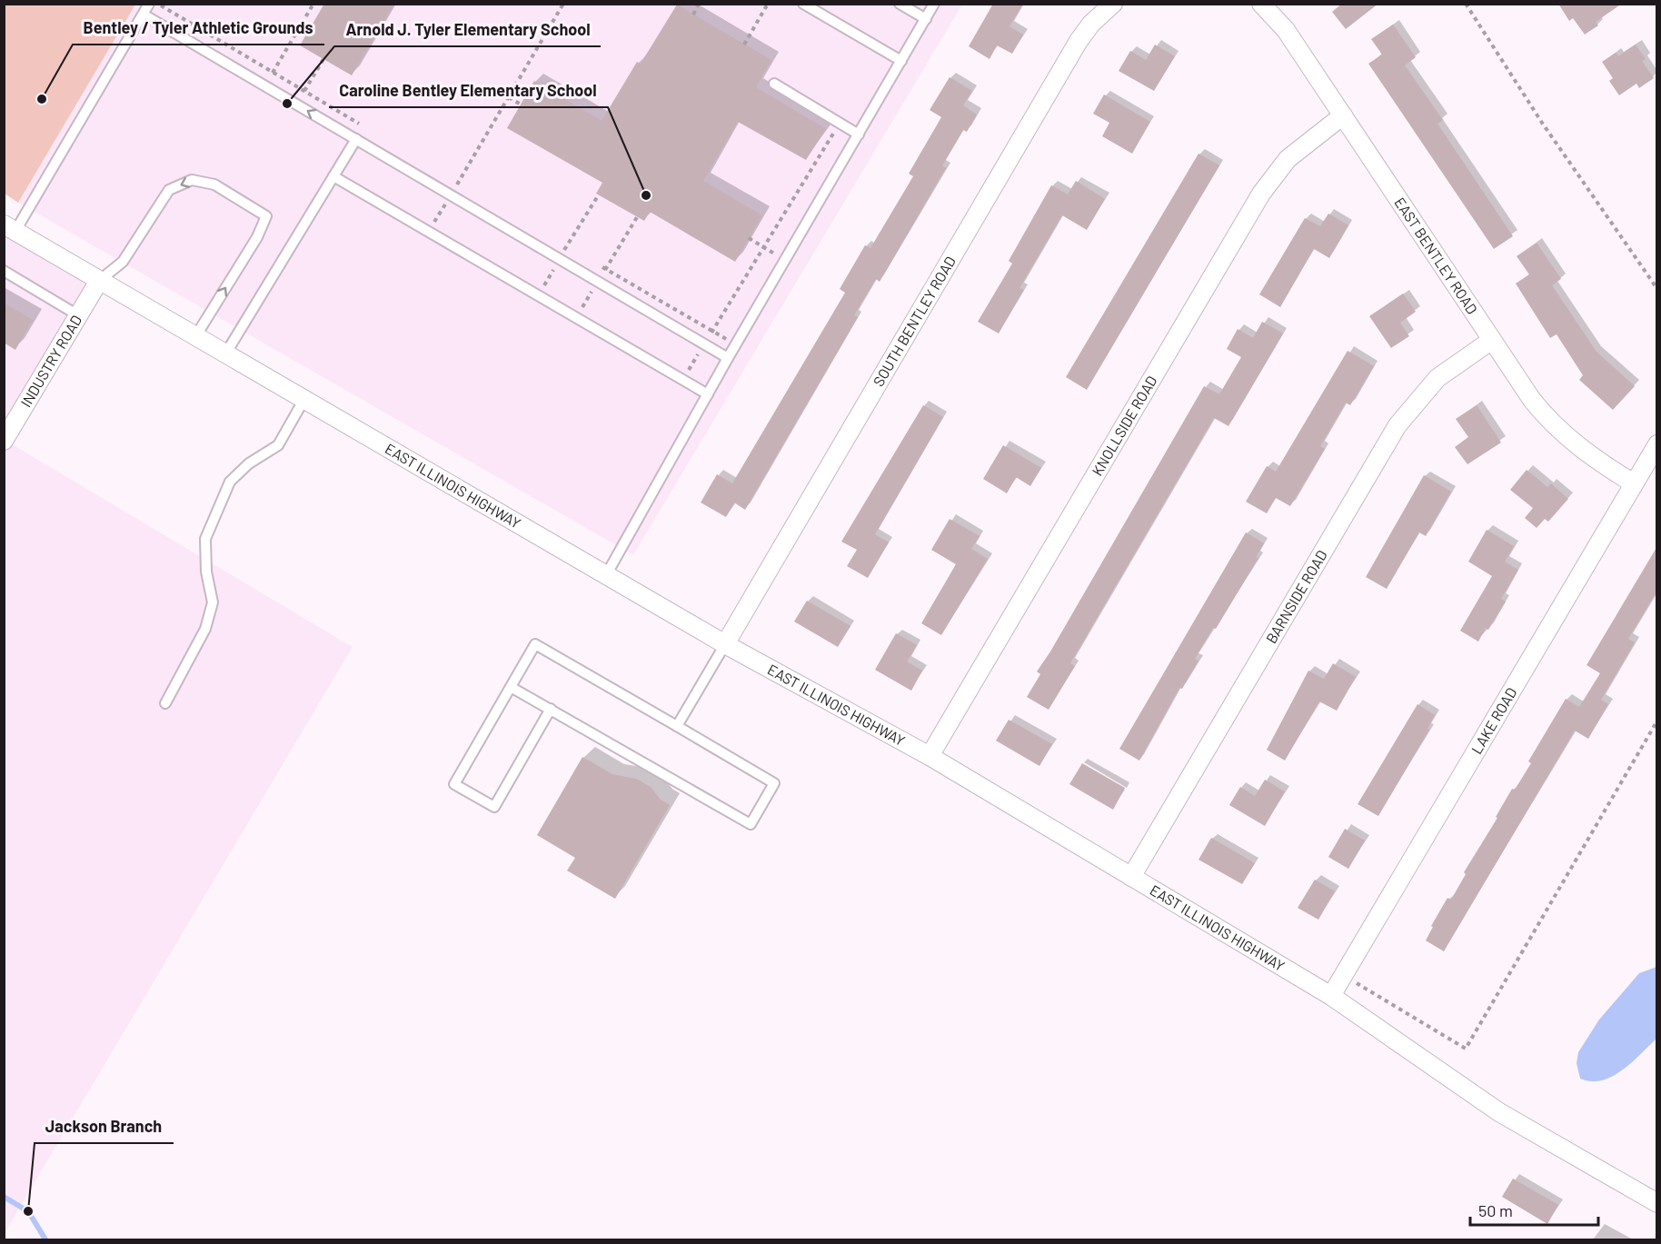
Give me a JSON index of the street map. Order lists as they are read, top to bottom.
{
  "streets": {
    "street": [
      "EAST BENTLEY ROAD",
      "SOUTH BENTLEY ROAD",
      "INDUSTRY ROAD",
      "KNOLLSIDE ROAD",
      "EAST ILLINOIS HIGHWAY",
      "BARNSIDE ROAD",
      "LAKE ROAD"
    ]
  },
  "crossings": [
    ["EAST BENTLEY ROAD", "KNOLLSIDE ROAD"],
    ["EAST BENTLEY ROAD", "BARNSIDE ROAD"],
    ["EAST BENTLEY ROAD", "LAKE ROAD"],
    ["SOUTH BENTLEY ROAD", "EAST ILLINOIS HIGHWAY"],
    ["INDUSTRY ROAD", "EAST ILLINOIS HIGHWAY"],
    ["KNOLLSIDE ROAD", "EAST ILLINOIS HIGHWAY"],
    ["EAST ILLINOIS HIGHWAY", "BARNSIDE ROAD"],
    ["EAST ILLINOIS HIGHWAY", "LAKE ROAD"]
  ],
  "places": [
    "Bentley / Tyler Athletic Grounds",
    "Arnold J. Tyler Elementary School",
    "Caroline Bentley Elementary School",
    "Jackson Branch"
  ],
  "scale_bar": "50 m"
}
